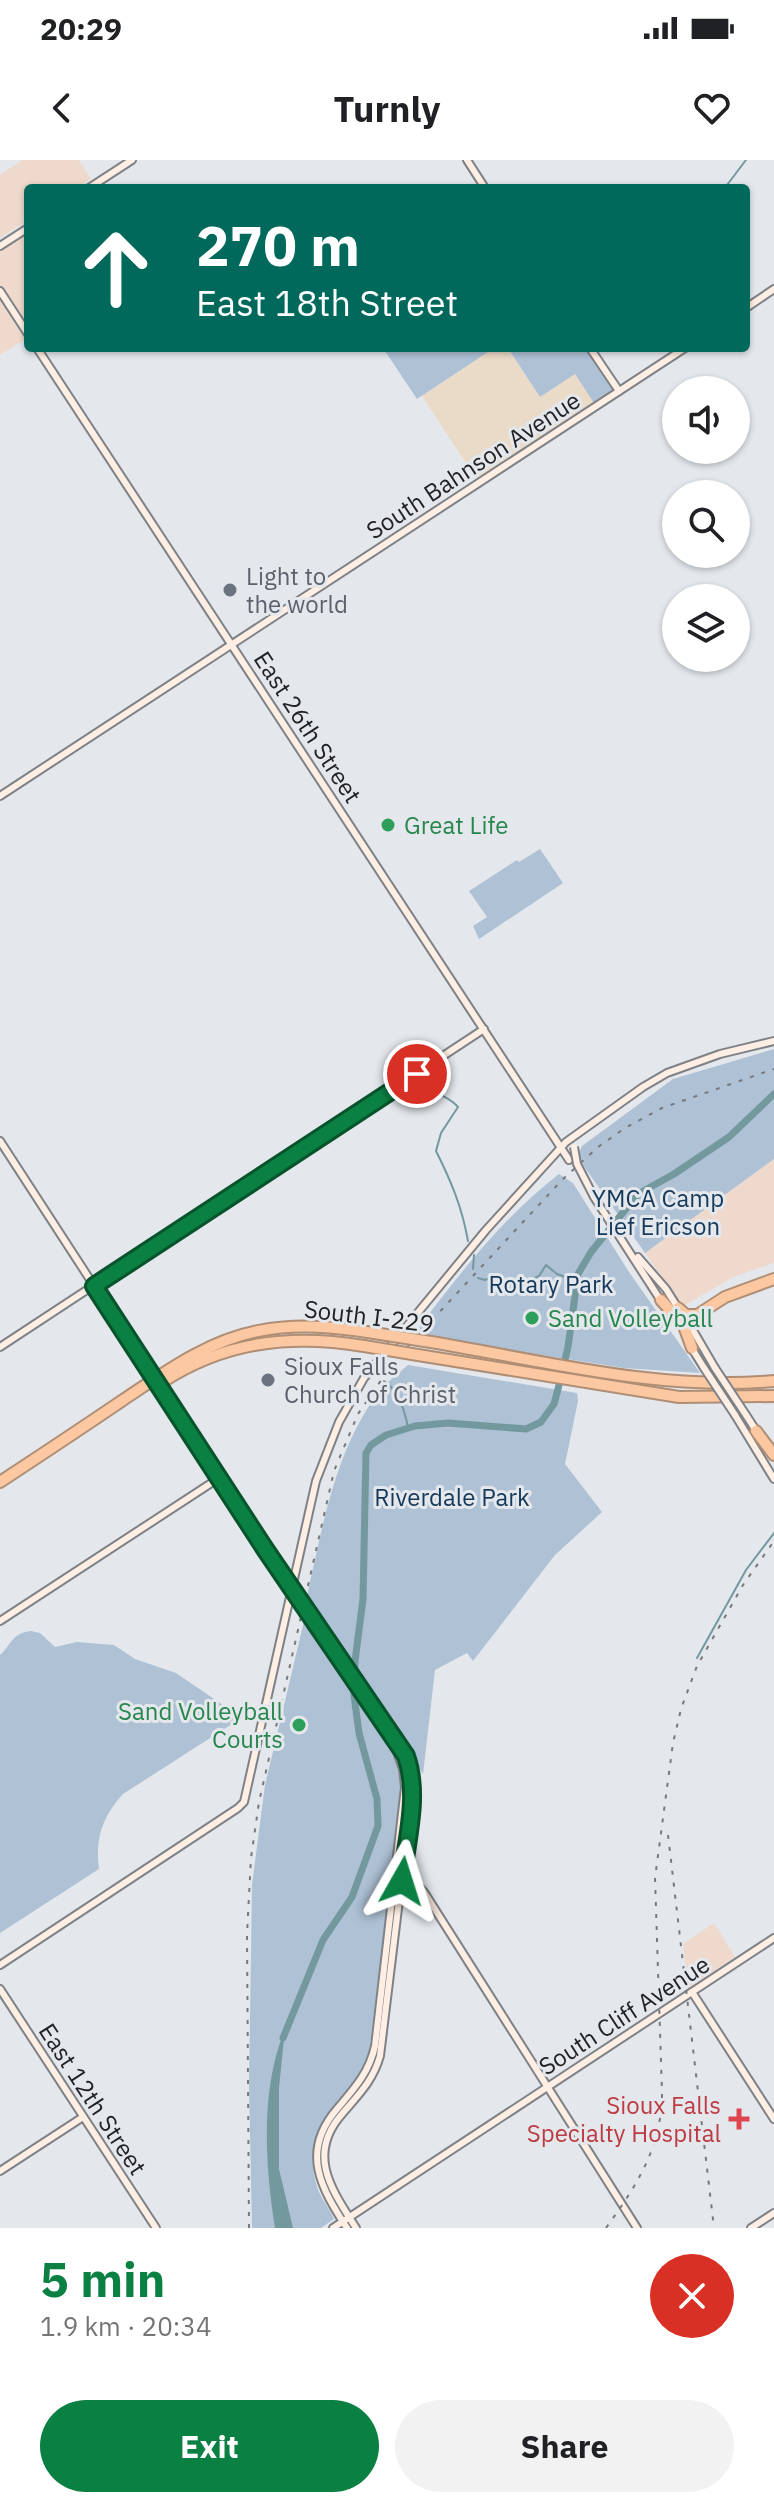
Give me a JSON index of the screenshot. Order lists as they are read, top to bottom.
{
  "streets": {
    "highway": ["South I-229"],
    "main road": [
      "South Bahnson Avenue",
      "East 26th Street",
      "South Cliff Avenue",
      "East 12th Street"
    ]
  },
  "crossings": [
    ["South Bahnson Avenue", "East 26th Street"]
  ],
  "parks": ["YMCA Camp Lief Ericson", "Rotary Park", "Riverdale Park"],
  "places": {
    "other": [
      "Light to the world",
      "Great Life",
      "Sand Volleyball",
      "Sioux Falls Church of Christ",
      "Sand Volleyball Courts"
    ],
    "health": ["Sioux Falls Specialty Hospital"]
  },
  "page": {
    "status": "20:29",
    "header": "Turnly",
    "turn": ["270 m", "East 18th Street"],
    "heading": ["5 min", "1.9 km · 20:34"],
    "buttons": ["Exit", "Share"]
  }
}
